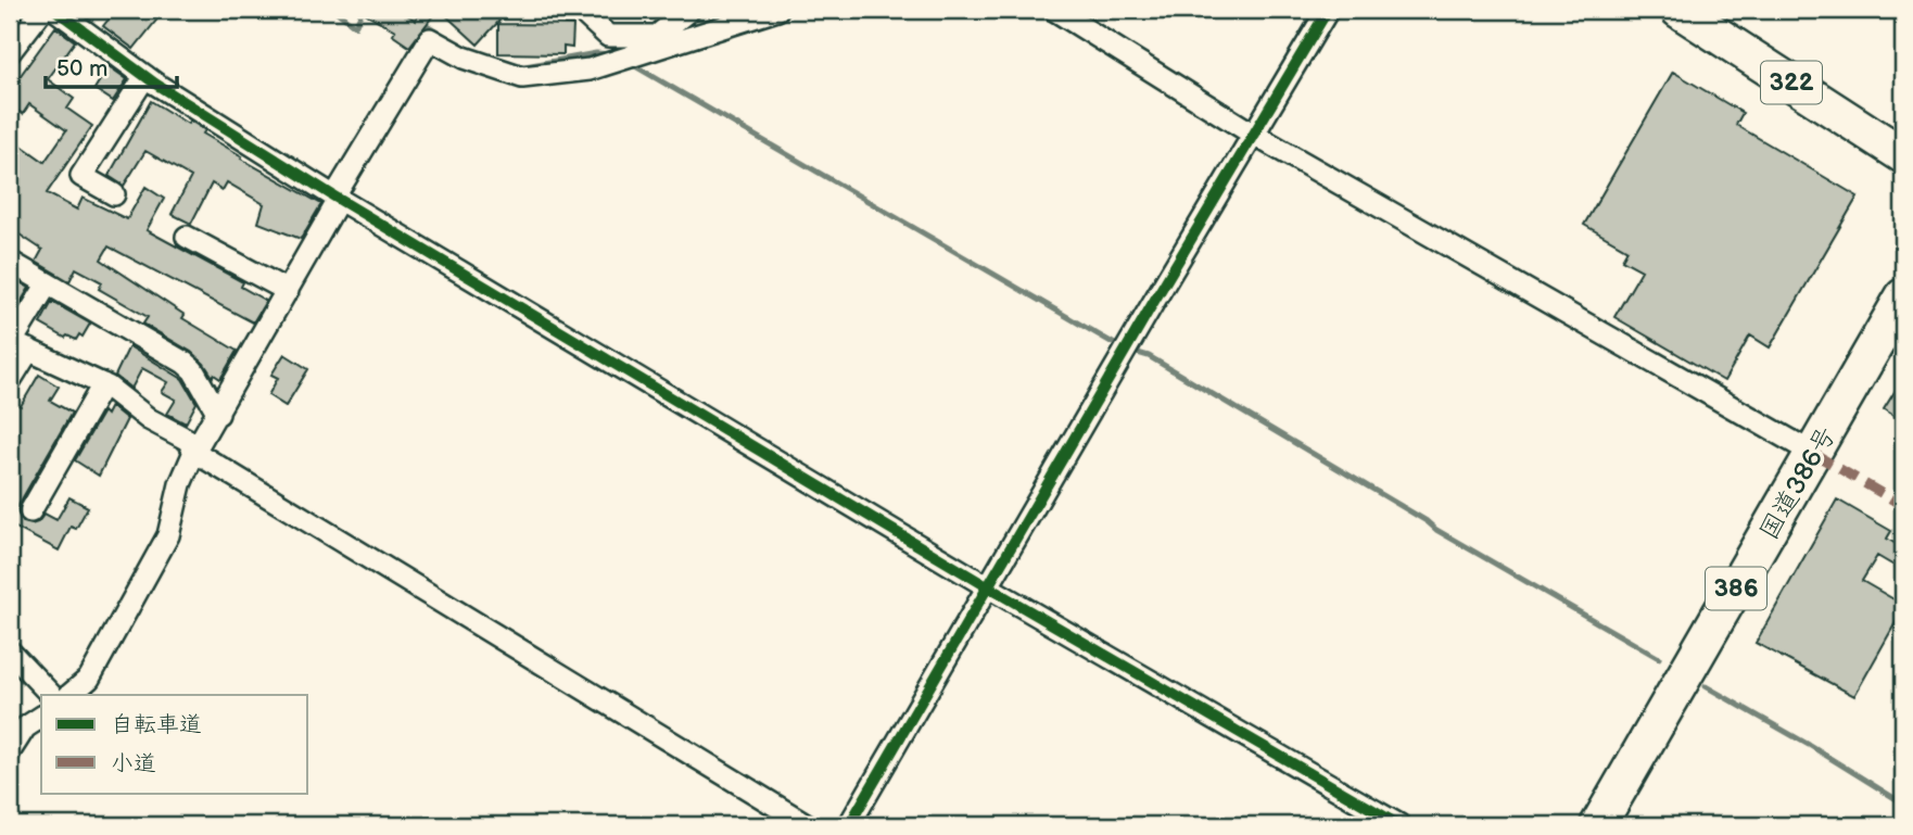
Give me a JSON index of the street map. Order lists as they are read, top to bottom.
{
  "streets": {
    "highway": ["322", "国道386号", "386"]
  },
  "legend": ["自転車道", "小道"],
  "scale_bar": "50 m"
}
